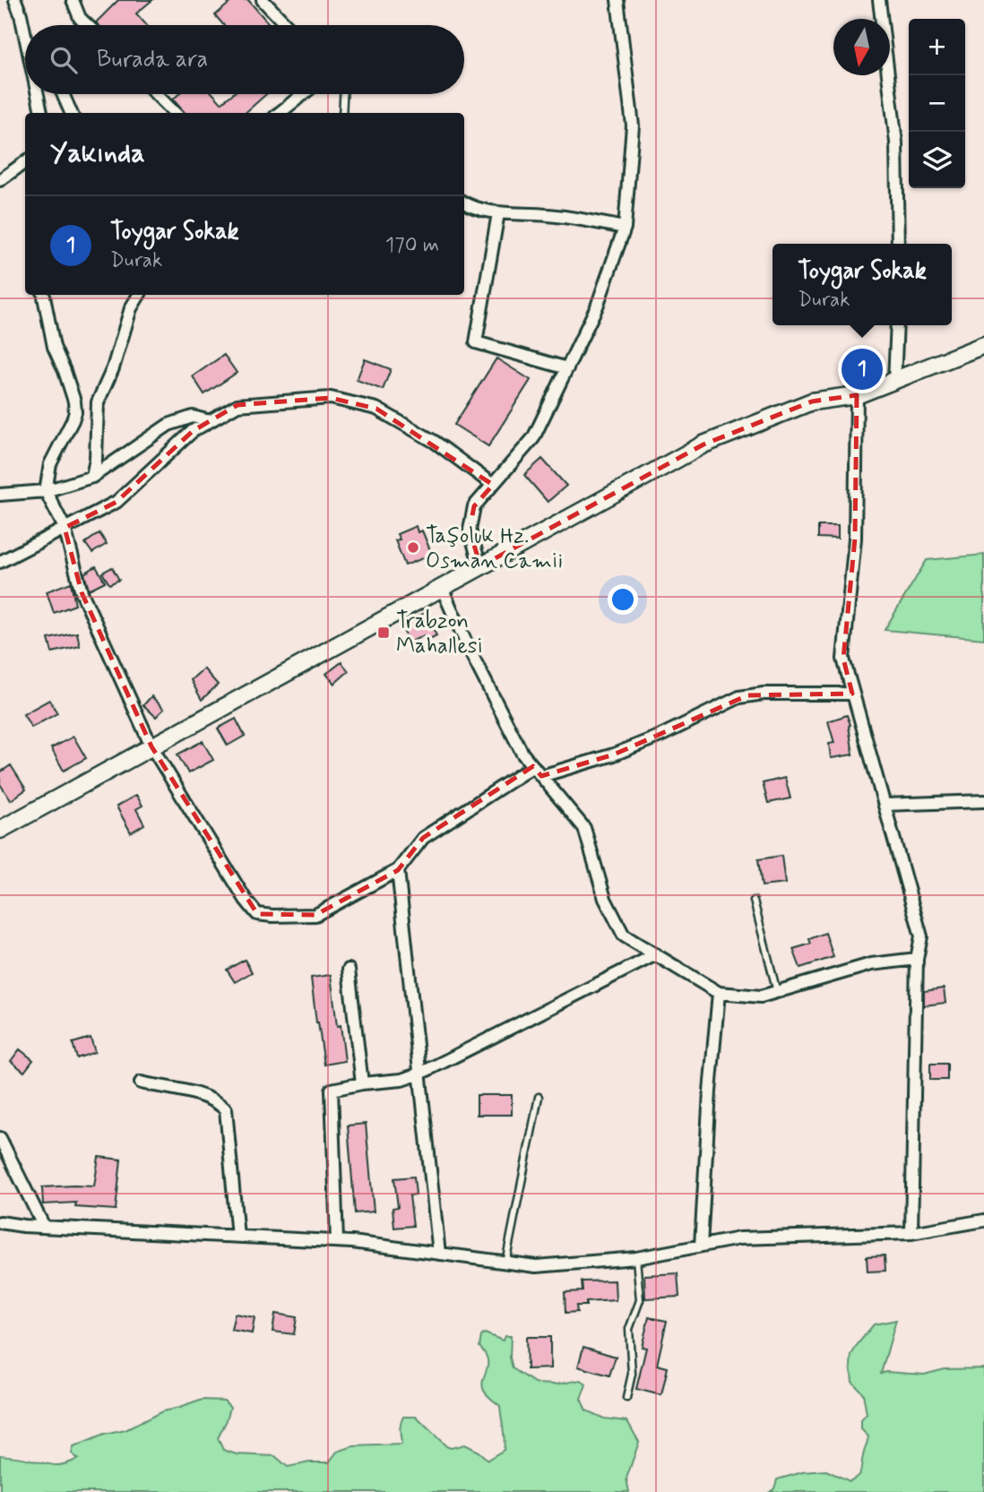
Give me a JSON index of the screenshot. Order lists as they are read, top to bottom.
{
  "places": {
    "other": ["Taşoluk Hz. Osman Camii"],
    "transit": ["Trabzon Mahallesi"]
  },
  "north": "bottom",
  "page": {
    "map_buttons": ["+", "−"],
    "search": "Burada ara",
    "heading": "Yakında",
    "list": [
      {
        "mark": "1",
        "name": "Toygar Sokak",
        "note": "Durak",
        "value": "170 m"
      }
    ],
    "popup": ["Toygar Sokak", "Durak"],
    "pins": "1"
  }
}
